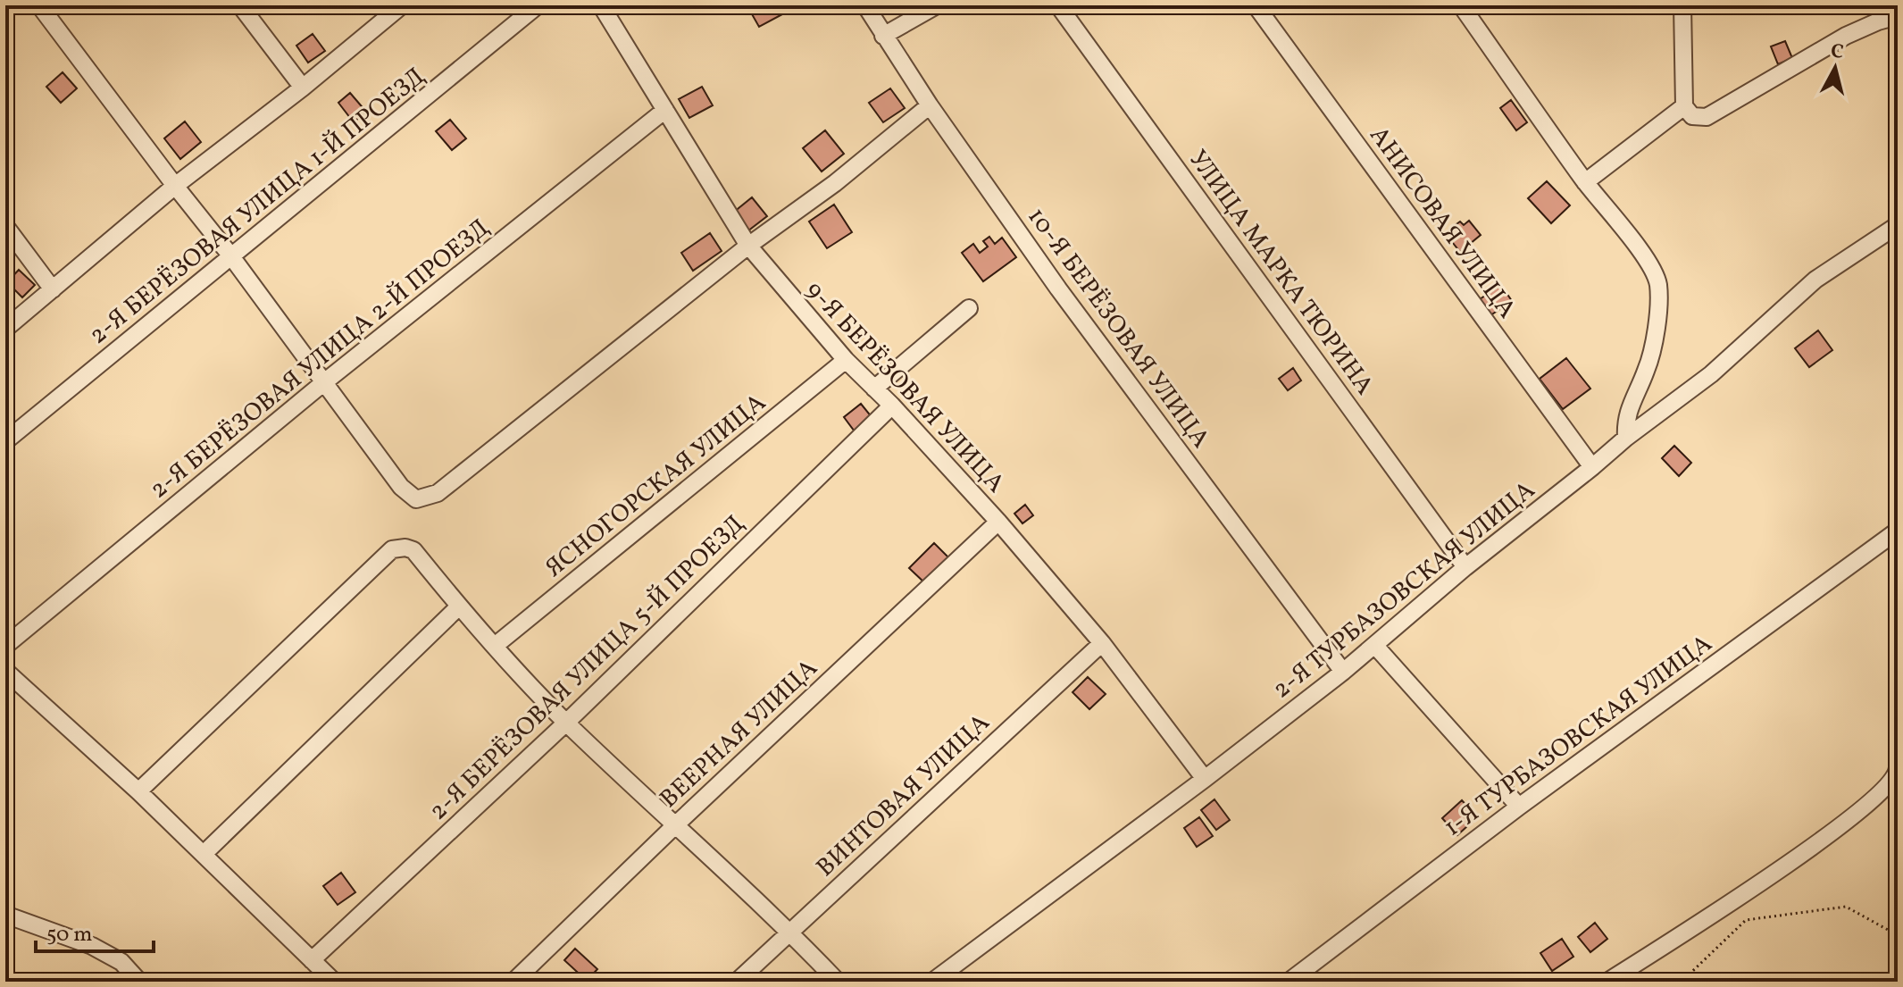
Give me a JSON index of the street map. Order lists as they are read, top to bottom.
{
  "streets": {
    "street": [
      "2-Я БЕРЁЗОВАЯ УЛИЦА 1-Й ПРОЕЗД",
      "АНИСОВАЯ УЛИЦА",
      "УЛИЦА МАРКА ТЮРИНА",
      "10-Я БЕРЁЗОВАЯ УЛИЦА",
      "2-Я БЕРЁЗОВАЯ УЛИЦА 2-Й ПРОЕЗД",
      "9-Я БЕРЁЗОВАЯ УЛИЦА",
      "ЯСНОГОРСКАЯ УЛИЦА",
      "2-Я ТУРБАЗОВСКАЯ УЛИЦА",
      "2-Я БЕРЁЗОВАЯ УЛИЦА 5-Й ПРОЕЗД",
      "ВЕЕРНАЯ УЛИЦА",
      "1-Я ТУРБАЗОВСКАЯ УЛИЦА",
      "ВИНТОВАЯ УЛИЦА"
    ]
  },
  "crossings": [
    ["АНИСОВАЯ УЛИЦА", "2-Я ТУРБАЗОВСКАЯ УЛИЦА"],
    ["УЛИЦА МАРКА ТЮРИНА", "2-Я ТУРБАЗОВСКАЯ УЛИЦА"],
    ["10-Я БЕРЁЗОВАЯ УЛИЦА", "2-Я ТУРБАЗОВСКАЯ УЛИЦА"],
    ["2-Я БЕРЁЗОВАЯ УЛИЦА 2-Й ПРОЕЗД", "9-Я БЕРЁЗОВАЯ УЛИЦА"],
    ["9-Я БЕРЁЗОВАЯ УЛИЦА", "ЯСНОГОРСКАЯ УЛИЦА"],
    ["9-Я БЕРЁЗОВАЯ УЛИЦА", "2-Я ТУРБАЗОВСКАЯ УЛИЦА"],
    ["9-Я БЕРЁЗОВАЯ УЛИЦА", "2-Я БЕРЁЗОВАЯ УЛИЦА 5-Й ПРОЕЗД"],
    ["9-Я БЕРЁЗОВАЯ УЛИЦА", "ВЕЕРНАЯ УЛИЦА"],
    ["9-Я БЕРЁЗОВАЯ УЛИЦА", "ВИНТОВАЯ УЛИЦА"]
  ],
  "scale_bar": "50 m",
  "north": "top"
}
